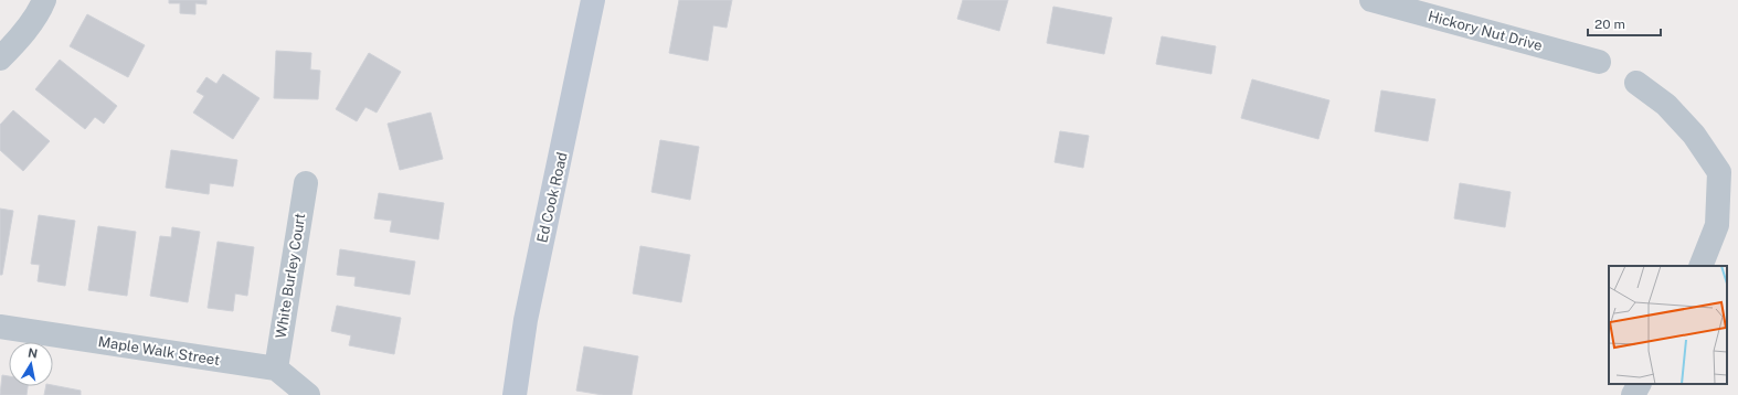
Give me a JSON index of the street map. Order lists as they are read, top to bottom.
{
  "streets": {
    "street": [
      "Hickory Nut Drive",
      "Ed Cook Road",
      "White Burley Court",
      "Maple Walk Street"
    ]
  },
  "crossings": [
    ["White Burley Court", "Maple Walk Street"]
  ],
  "scale_bar": "20 m",
  "north": "top"
}
